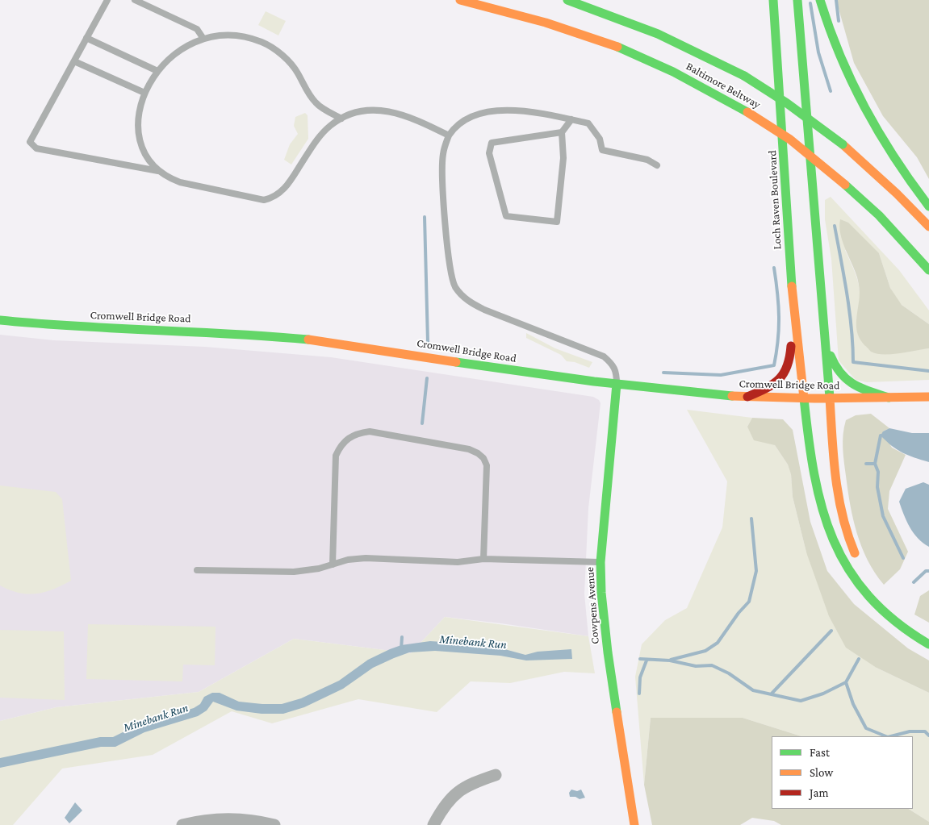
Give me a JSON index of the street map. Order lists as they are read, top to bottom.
{
  "streets": {
    "main road": [
      "Baltimore Beltway",
      "Loch Raven Boulevard",
      "Cromwell Bridge Road",
      "Cowpens Avenue"
    ]
  },
  "crossings": [
    ["Loch Raven Boulevard", "Cromwell Bridge Road"],
    ["Cromwell Bridge Road", "Cowpens Avenue"]
  ],
  "water": ["Minebank Run"],
  "legend": ["Fast", "Slow", "Jam"]
}
